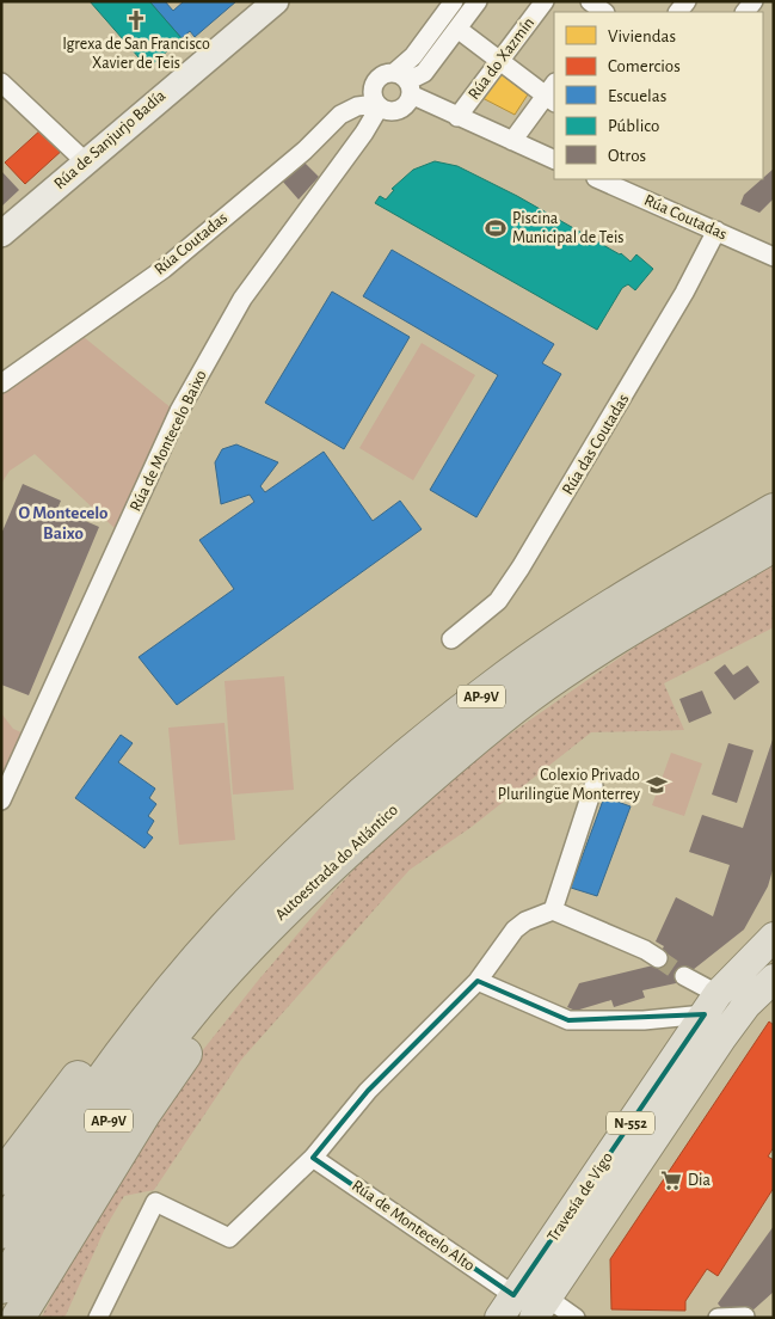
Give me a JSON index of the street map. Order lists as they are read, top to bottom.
{
  "streets": {
    "highway": ["AP-9V", "Autoestrada do Atlántico"],
    "main road": ["Rúa de Sanjurjo Badía", "N-552", "Travesía de Vigo"],
    "street": [
      "Rúa do Xazmín",
      "Rúa Coutadas",
      "Rúa de Montecelo Baixo",
      "Rúa das Coutadas",
      "Rúa de Montecelo Alto"
    ]
  },
  "crossings": [
    ["Rúa Coutadas", "Rúa de Montecelo Baixo"],
    ["Rúa Coutadas", "Rúa das Coutadas"],
    ["AP-9V", "Autoestrada do Atlántico"],
    ["Travesía de Vigo", "Rúa de Montecelo Alto"]
  ],
  "districts": ["O Montecelo Baixo"],
  "places": {
    "church": ["Igrexa de San Francisco Xavier de Teis"],
    "sports": ["Piscina Municipal de Teis"],
    "school or university": ["Colexio Privado Plurilingüe Monterrey"],
    "supermarket": ["Dia"]
  },
  "legend": [
    "Viviendas",
    "Comercios",
    "Escuelas",
    "Público",
    "Otros"
  ]
}
